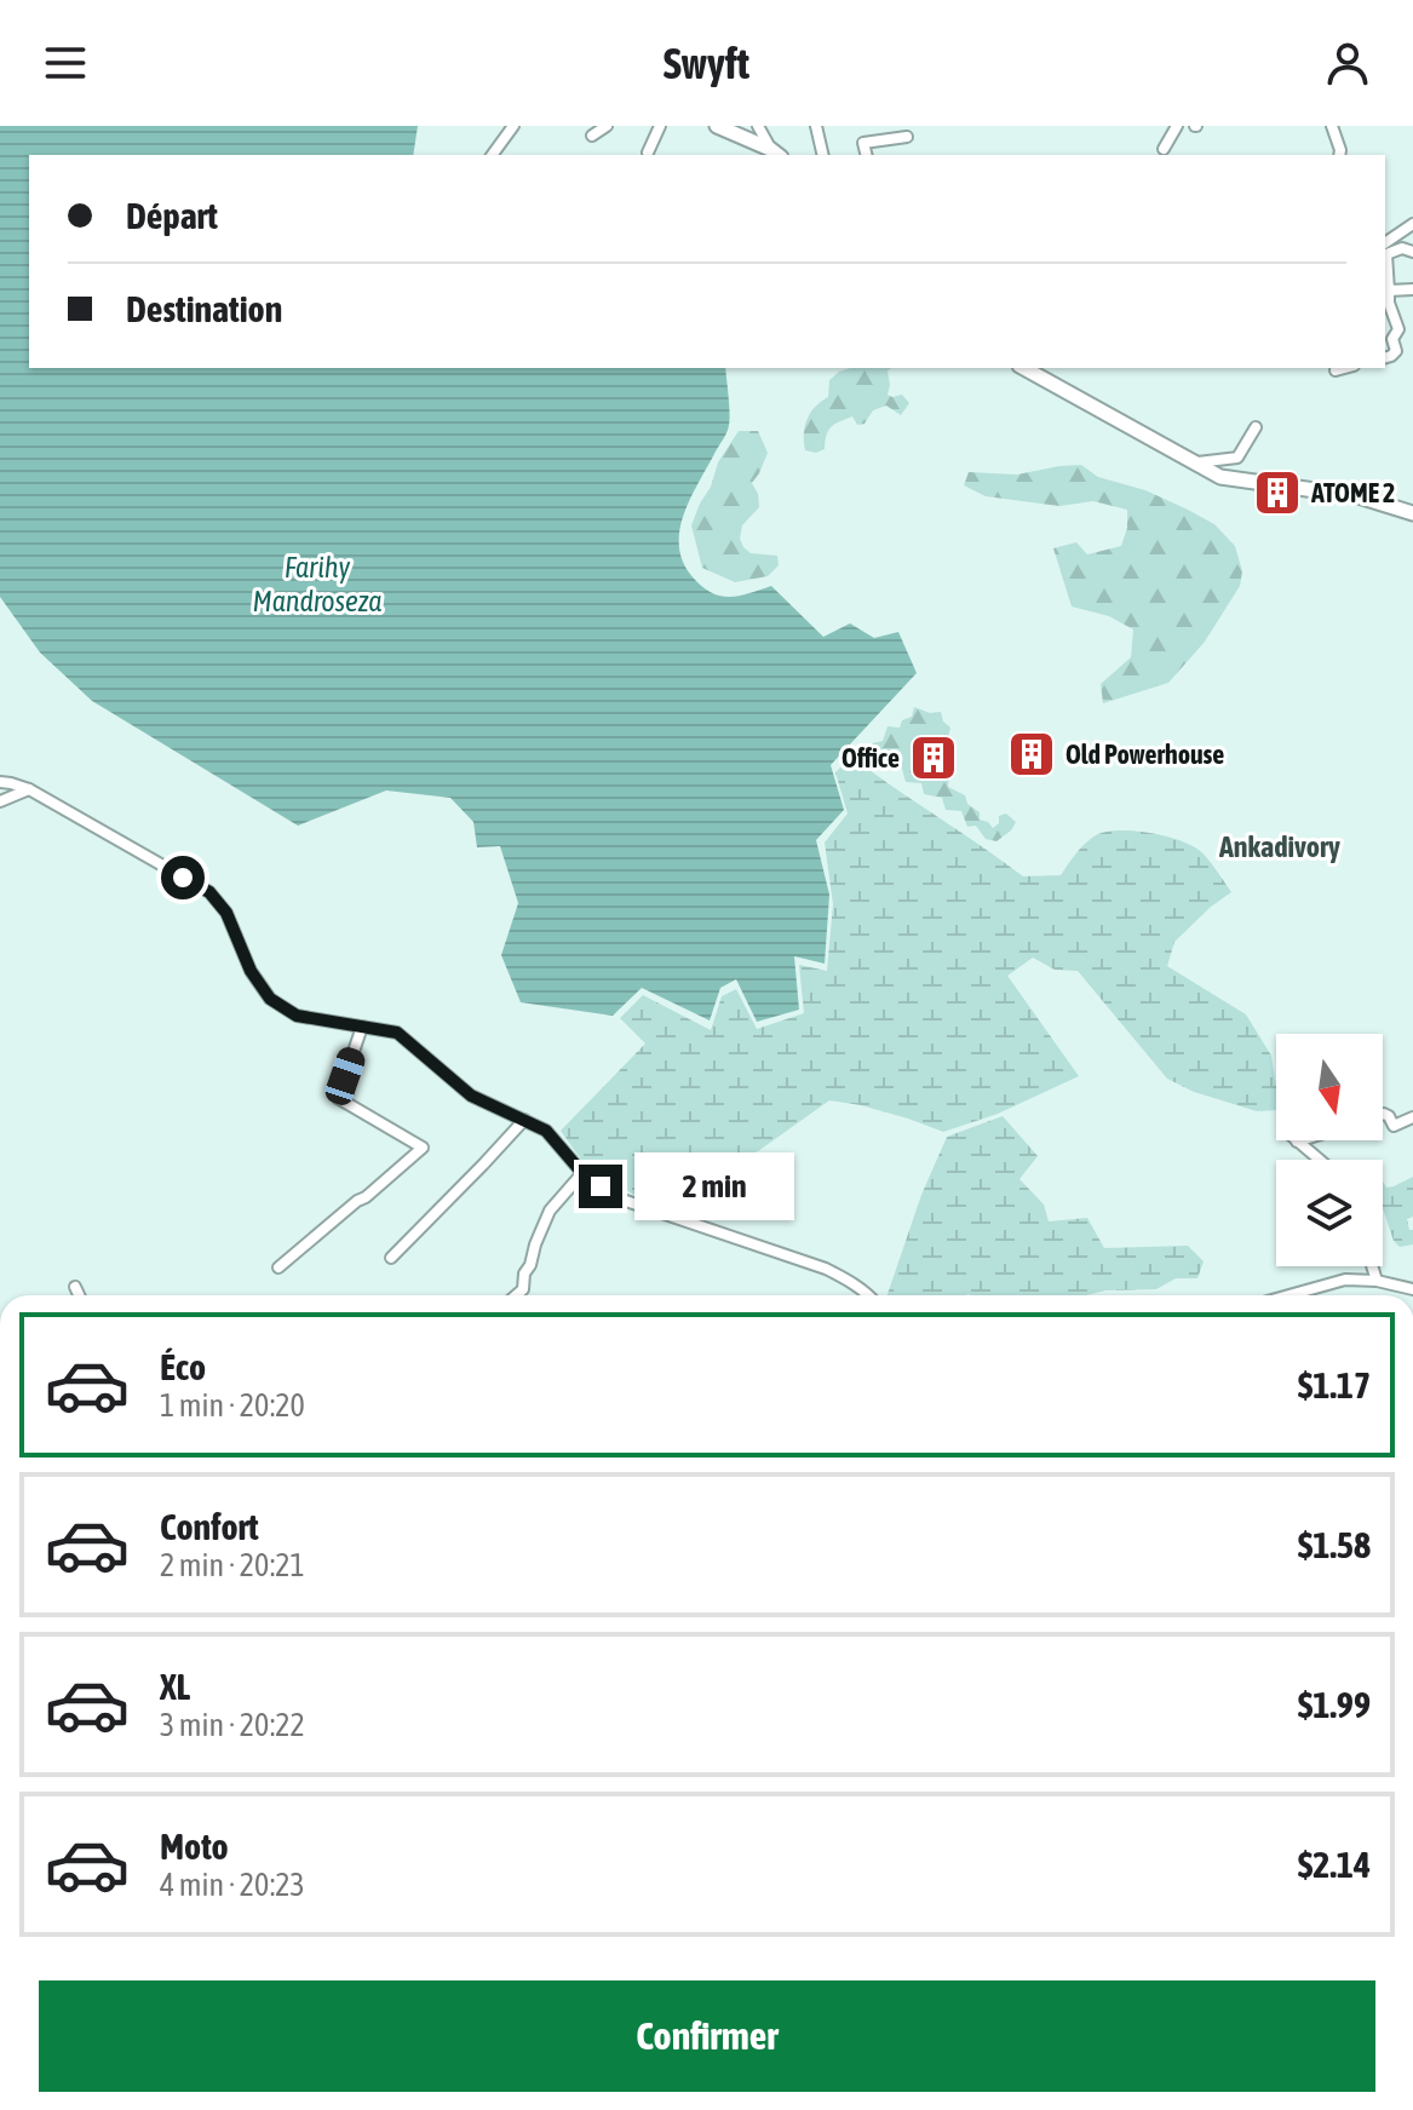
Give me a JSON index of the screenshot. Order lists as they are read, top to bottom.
{
  "districts": ["Ankadivory"],
  "water": ["Farihy Mandroseza"],
  "places": {
    "building": ["ATOME 2", "Old Powerhouse", "Office"]
  },
  "north": "bottom",
  "page": {
    "header": "Swyft",
    "banner": ["Départ", "Destination"],
    "bubble": "2 min",
    "list": [
      {
        "name": "Éco",
        "note": "1 min · 20:20",
        "value": "$1.17"
      },
      {
        "name": "Confort",
        "note": "2 min · 20:21",
        "value": "$1.58"
      },
      {
        "name": "XL",
        "note": "3 min · 20:22",
        "value": "$1.99"
      },
      {
        "name": "Moto",
        "note": "4 min · 20:23",
        "value": "$2.14"
      }
    ],
    "buttons": "Confirmer"
  }
}
